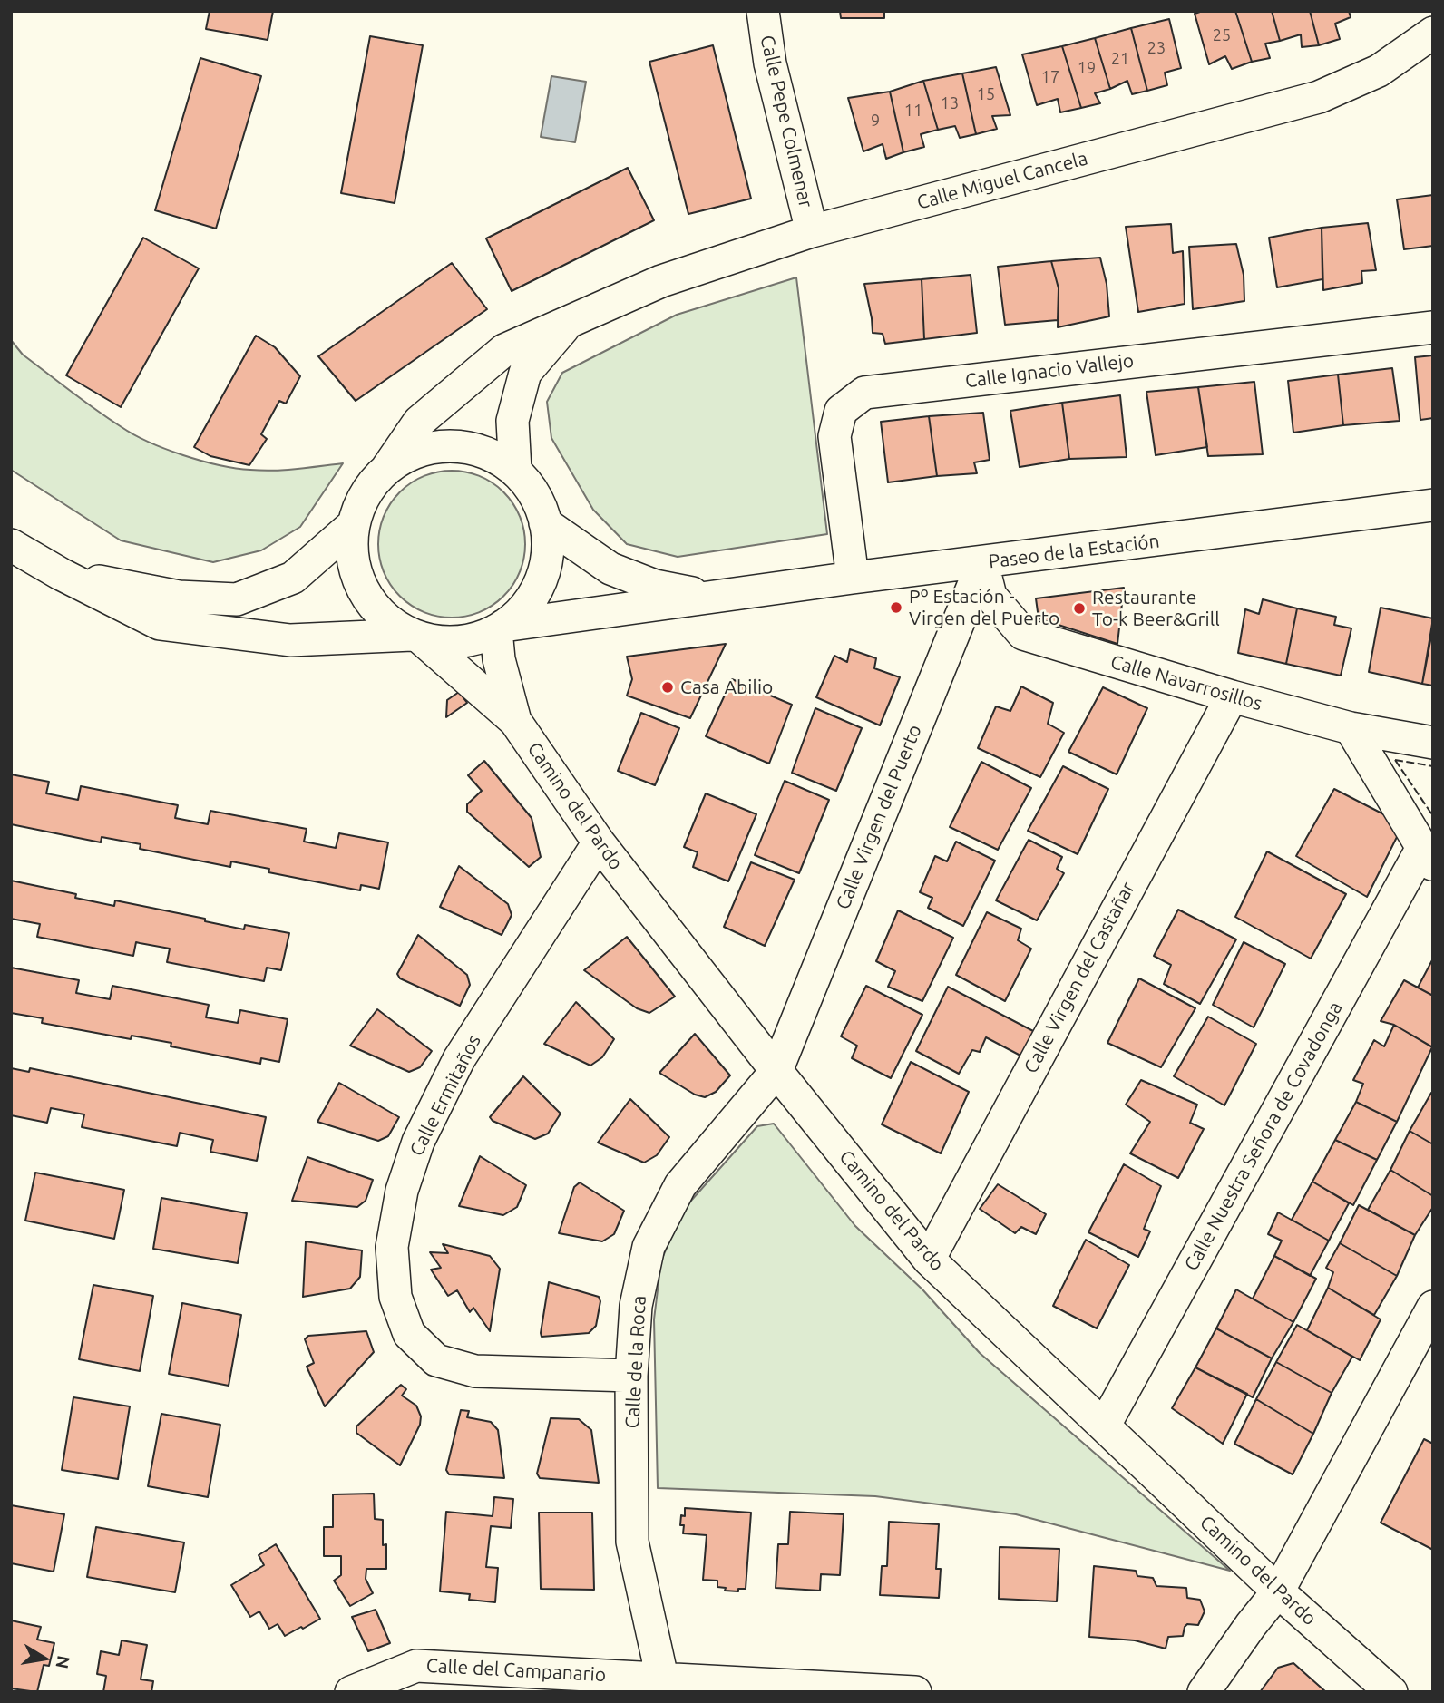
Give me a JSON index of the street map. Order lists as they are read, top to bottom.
{
  "streets": {
    "street": [
      "Calle Pepe Colmenar",
      "Calle Miguel Cancela",
      "Calle Ignacio Vallejo",
      "Paseo de la Estación",
      "Calle Navarrosillos",
      "Camino del Pardo",
      "Calle Virgen del Puerto",
      "Calle Virgen del Castañar",
      "Calle Ermitaños",
      "Calle Nuestra Señora de Covadonga",
      "Calle de la Roca",
      "Calle del Campanario"
    ]
  },
  "crossings": [
    ["Calle Pepe Colmenar", "Calle Miguel Cancela"],
    ["Calle Miguel Cancela", "Paseo de la Estación"],
    ["Calle Miguel Cancela", "Camino del Pardo"],
    ["Calle Ignacio Vallejo", "Paseo de la Estación"],
    ["Paseo de la Estación", "Calle Navarrosillos"],
    ["Paseo de la Estación", "Camino del Pardo"],
    ["Paseo de la Estación", "Calle Virgen del Puerto"],
    ["Calle Navarrosillos", "Calle Virgen del Puerto"],
    ["Calle Navarrosillos", "Calle Virgen del Castañar"],
    ["Camino del Pardo", "Calle Virgen del Puerto"],
    ["Camino del Pardo", "Calle Virgen del Castañar"],
    ["Camino del Pardo", "Calle Ermitaños"],
    ["Camino del Pardo", "Calle Nuestra Señora de Covadonga"],
    ["Camino del Pardo", "Calle de la Roca"],
    ["Calle Virgen del Puerto", "Calle de la Roca"],
    ["Calle Ermitaños", "Calle de la Roca"],
    ["Calle de la Roca", "Calle del Campanario"]
  ],
  "places": ["Pº Estación - Virgen del Puerto", "Restaurante To-k Beer&Grill", "Casa Abilio"],
  "house_numbers": [
    "25",
    "23",
    "21",
    "19",
    "17",
    "15",
    "13",
    "11",
    "9"
  ],
  "north": "right"
}
